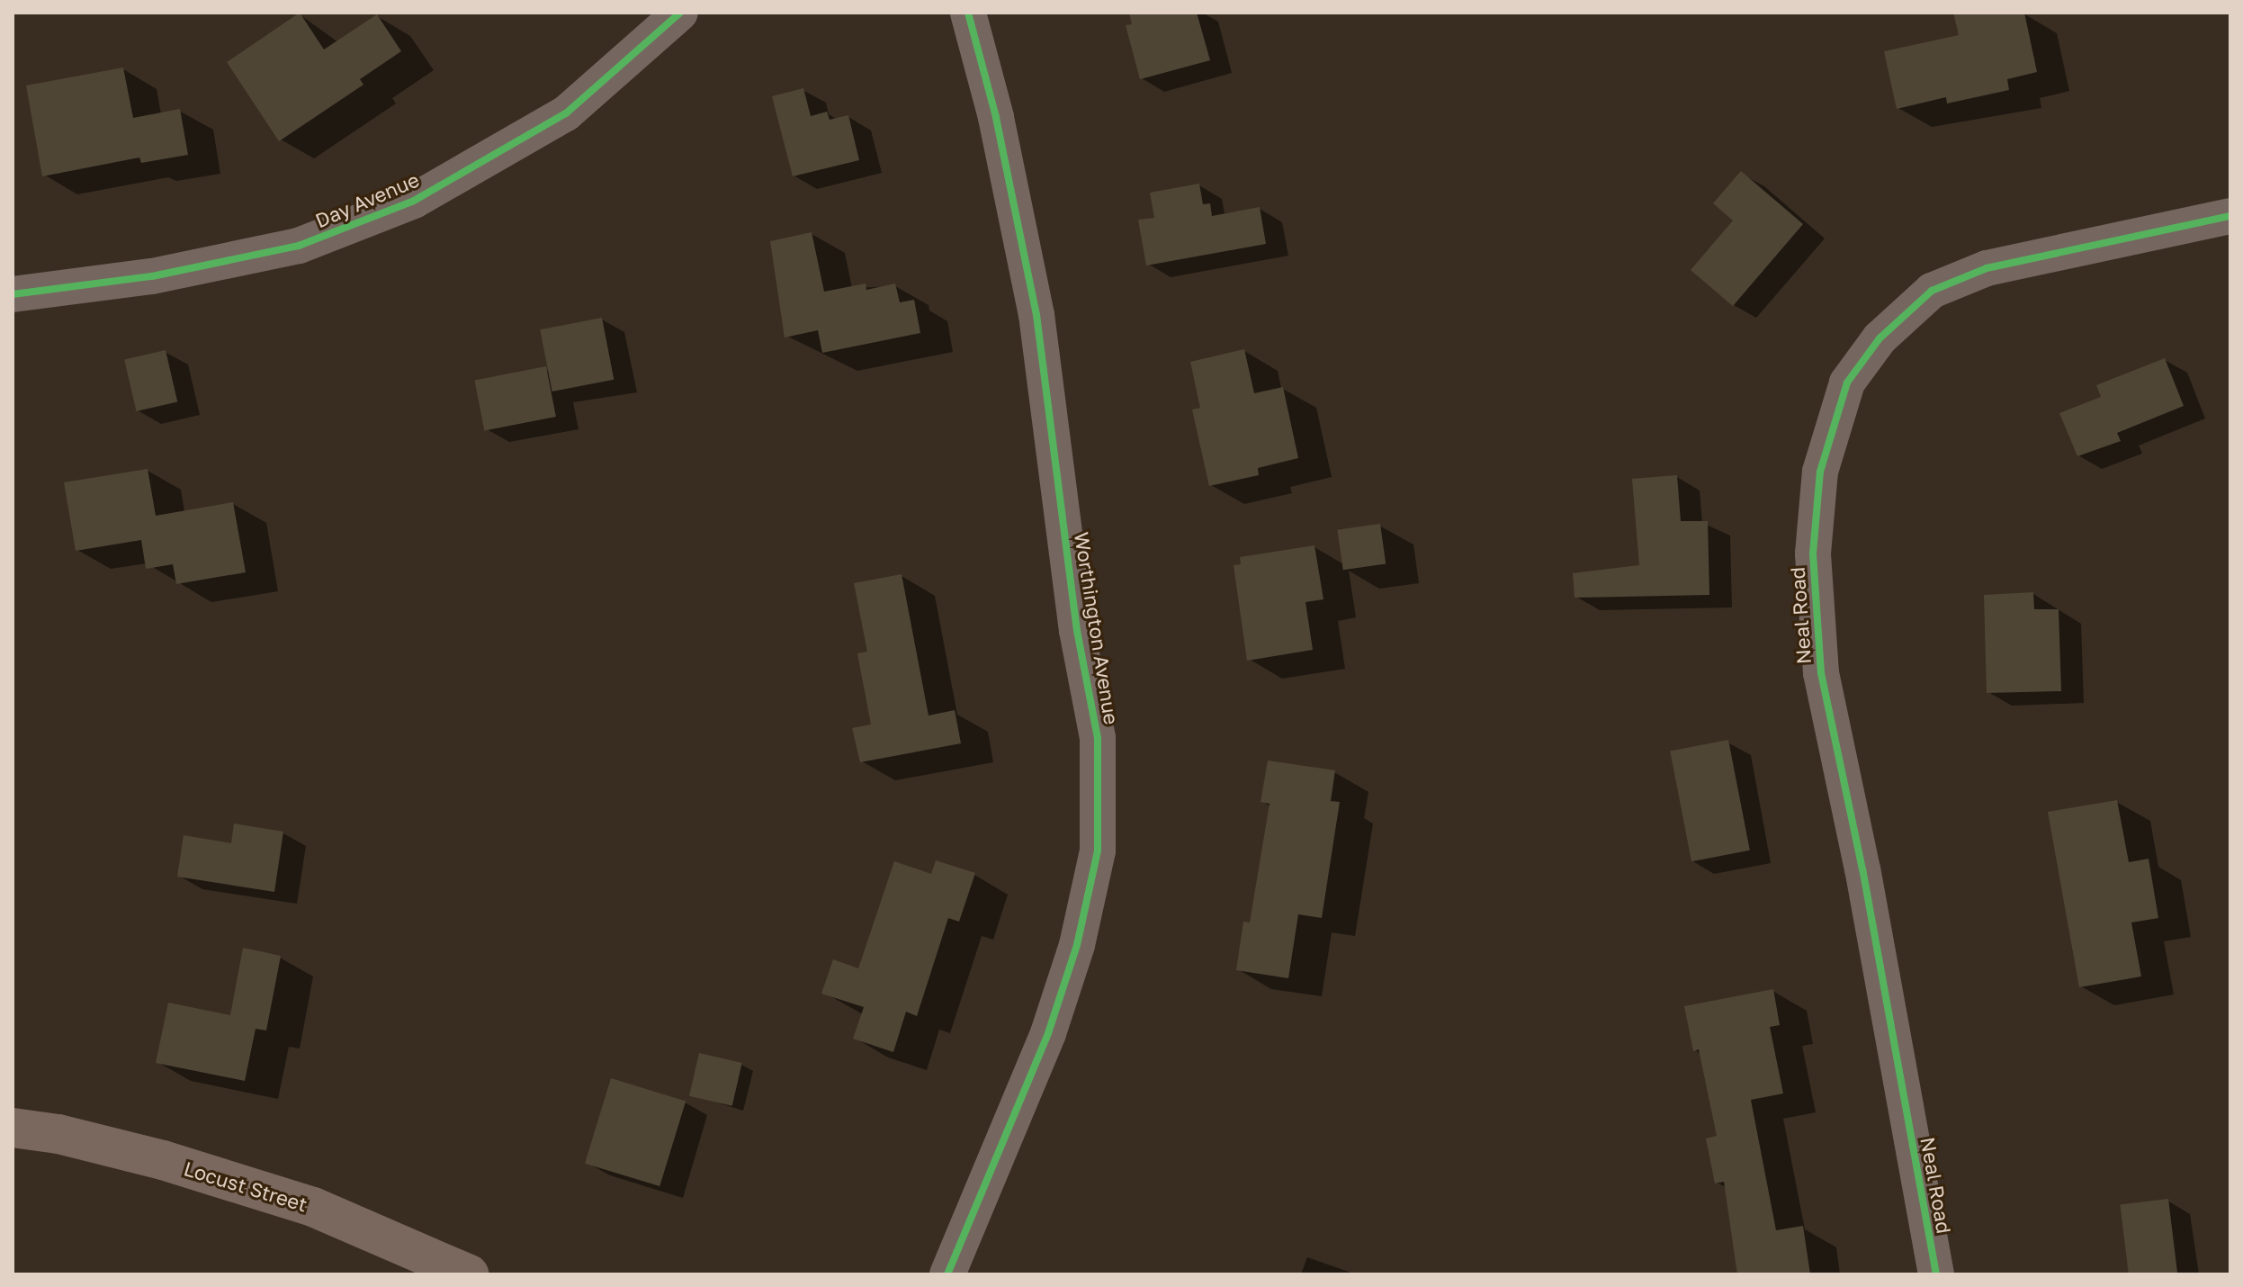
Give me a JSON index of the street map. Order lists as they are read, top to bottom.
{
  "streets": {
    "main road": ["Locust Street"],
    "street": ["Day Avenue", "Neal Road", "Worthington Avenue"]
  }
}
